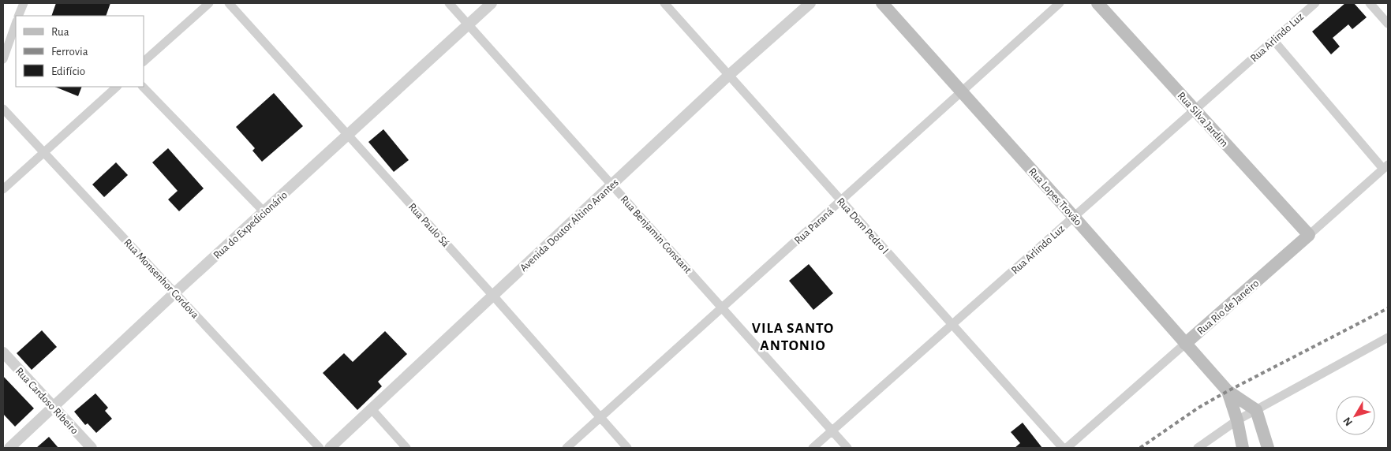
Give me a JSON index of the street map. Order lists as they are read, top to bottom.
{
  "streets": {
    "main road": ["Rua Silva Jardim", "Rua Lopes Trovão", "Rua Rio de Janeiro"],
    "street": [
      "Rua Arlindo Luz",
      "Rua do Expedicionário",
      "Rua Paulo Sá",
      "Avenida Doutor Altino Arantes",
      "Rua Paraná",
      "Rua Dom Pedro I",
      "Rua Benjamin Constant",
      "Rua Monsenhor Cordova",
      "Rua Cardoso Ribeiro"
    ]
  },
  "crossings": [
    ["Rua Arlindo Luz", "Rua Silva Jardim"],
    ["Rua Arlindo Luz", "Rua Lopes Trovão"],
    ["Rua Arlindo Luz", "Rua Dom Pedro I"],
    ["Rua Arlindo Luz", "Rua Benjamin Constant"],
    ["Rua Silva Jardim", "Rua Rio de Janeiro"],
    ["Rua Lopes Trovão", "Rua Paraná"],
    ["Rua Lopes Trovão", "Rua Rio de Janeiro"],
    ["Rua do Expedicionário", "Rua Paulo Sá"],
    ["Rua do Expedicionário", "Rua Benjamin Constant"],
    ["Rua do Expedicionário", "Rua Monsenhor Cordova"],
    ["Rua do Expedicionário", "Rua Cardoso Ribeiro"],
    ["Rua Paulo Sá", "Avenida Doutor Altino Arantes"],
    ["Rua Paulo Sá", "Rua Paraná"],
    ["Avenida Doutor Altino Arantes", "Rua Dom Pedro I"],
    ["Avenida Doutor Altino Arantes", "Rua Benjamin Constant"],
    ["Rua Paraná", "Rua Dom Pedro I"],
    ["Rua Paraná", "Rua Benjamin Constant"]
  ],
  "districts": ["VILA SANTO ANTONIO"],
  "legend": ["Rua", "Ferrovia", "Edifício"],
  "north": "bottom left"
}
